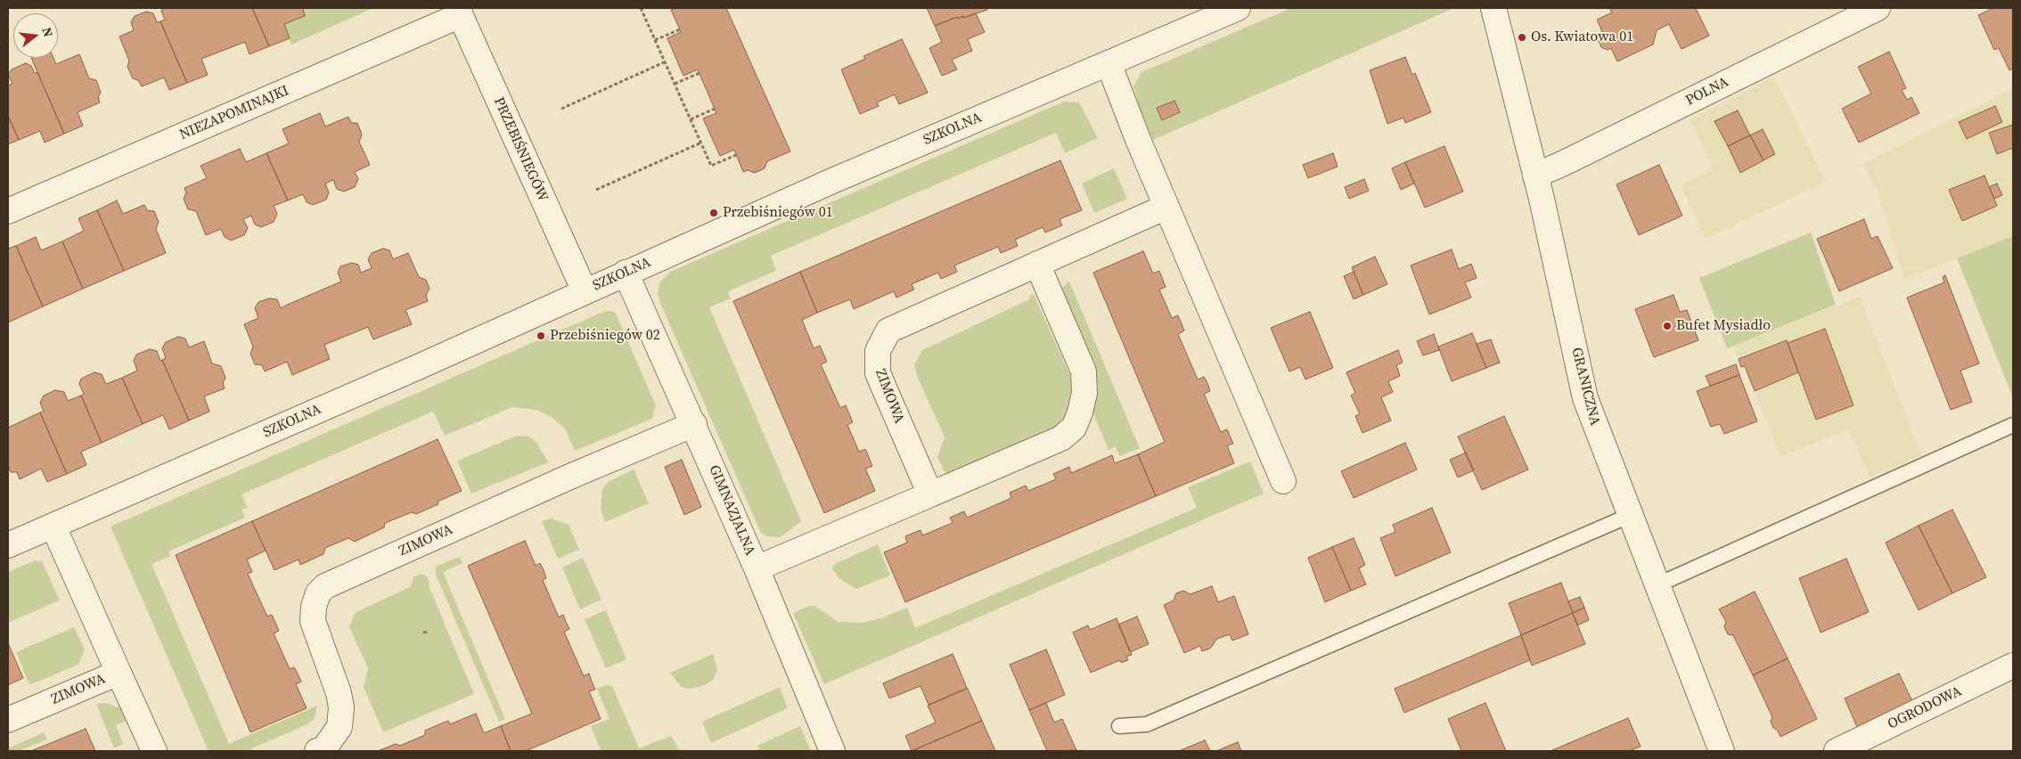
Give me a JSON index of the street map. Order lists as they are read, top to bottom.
{
  "streets": {
    "street": [
      "POLNA",
      "NIEZAPOMINAJKI",
      "SZKOLNA",
      "PRZEBIŚNIEGÓW",
      "GRANICZNA",
      "ZIMOWA",
      "GIMNAZJALNA",
      "OGRODOWA"
    ]
  },
  "crossings": [
    ["POLNA", "GRANICZNA"],
    ["NIEZAPOMINAJKI", "PRZEBIŚNIEGÓW"],
    ["SZKOLNA", "PRZEBIŚNIEGÓW"],
    ["SZKOLNA", "GIMNAZJALNA"],
    ["ZIMOWA", "GIMNAZJALNA"]
  ],
  "places": [
    "Os. Kwiatowa 01",
    "Przebiśniegów 01",
    "Bufet Mysiadło",
    "Przebiśniegów 02"
  ],
  "north": "right"
}
